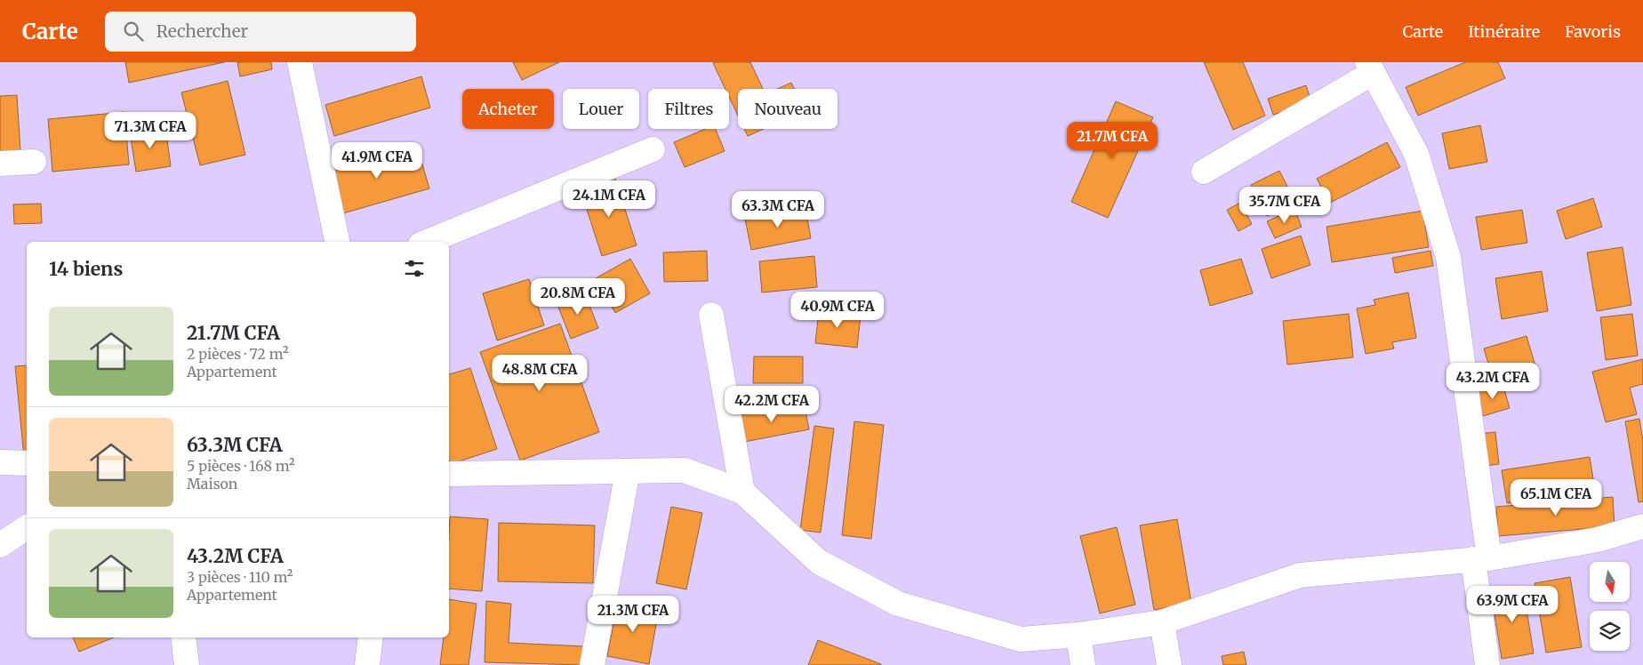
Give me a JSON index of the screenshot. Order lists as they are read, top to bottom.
{
  "north": "bottom",
  "page": {
    "header": "Carte",
    "search": "Rechercher",
    "nav": ["Carte", "Itinéraire", "Favoris"],
    "chip": [
      "Acheter",
      "Louer",
      "Filtres",
      "Nouveau"
    ],
    "price": [
      "71.3M CFA",
      "21.7M CFA",
      "41.9M CFA",
      "24.1M CFA",
      "35.7M CFA",
      "63.3M CFA",
      "20.8M CFA",
      "40.9M CFA",
      "48.8M CFA",
      "43.2M CFA",
      "42.2M CFA",
      "65.1M CFA",
      "63.9M CFA",
      "21.3M CFA"
    ],
    "heading": "14 biens",
    "list": [
      {
        "name": "21.7M CFA",
        "note": "2 pièces · 72 m² · Appartement"
      },
      {
        "name": "63.3M CFA",
        "note": "5 pièces · 168 m² · Maison"
      },
      {
        "name": "43.2M CFA",
        "note": "3 pièces · 110 m² · Appartement"
      }
    ]
  }
}
